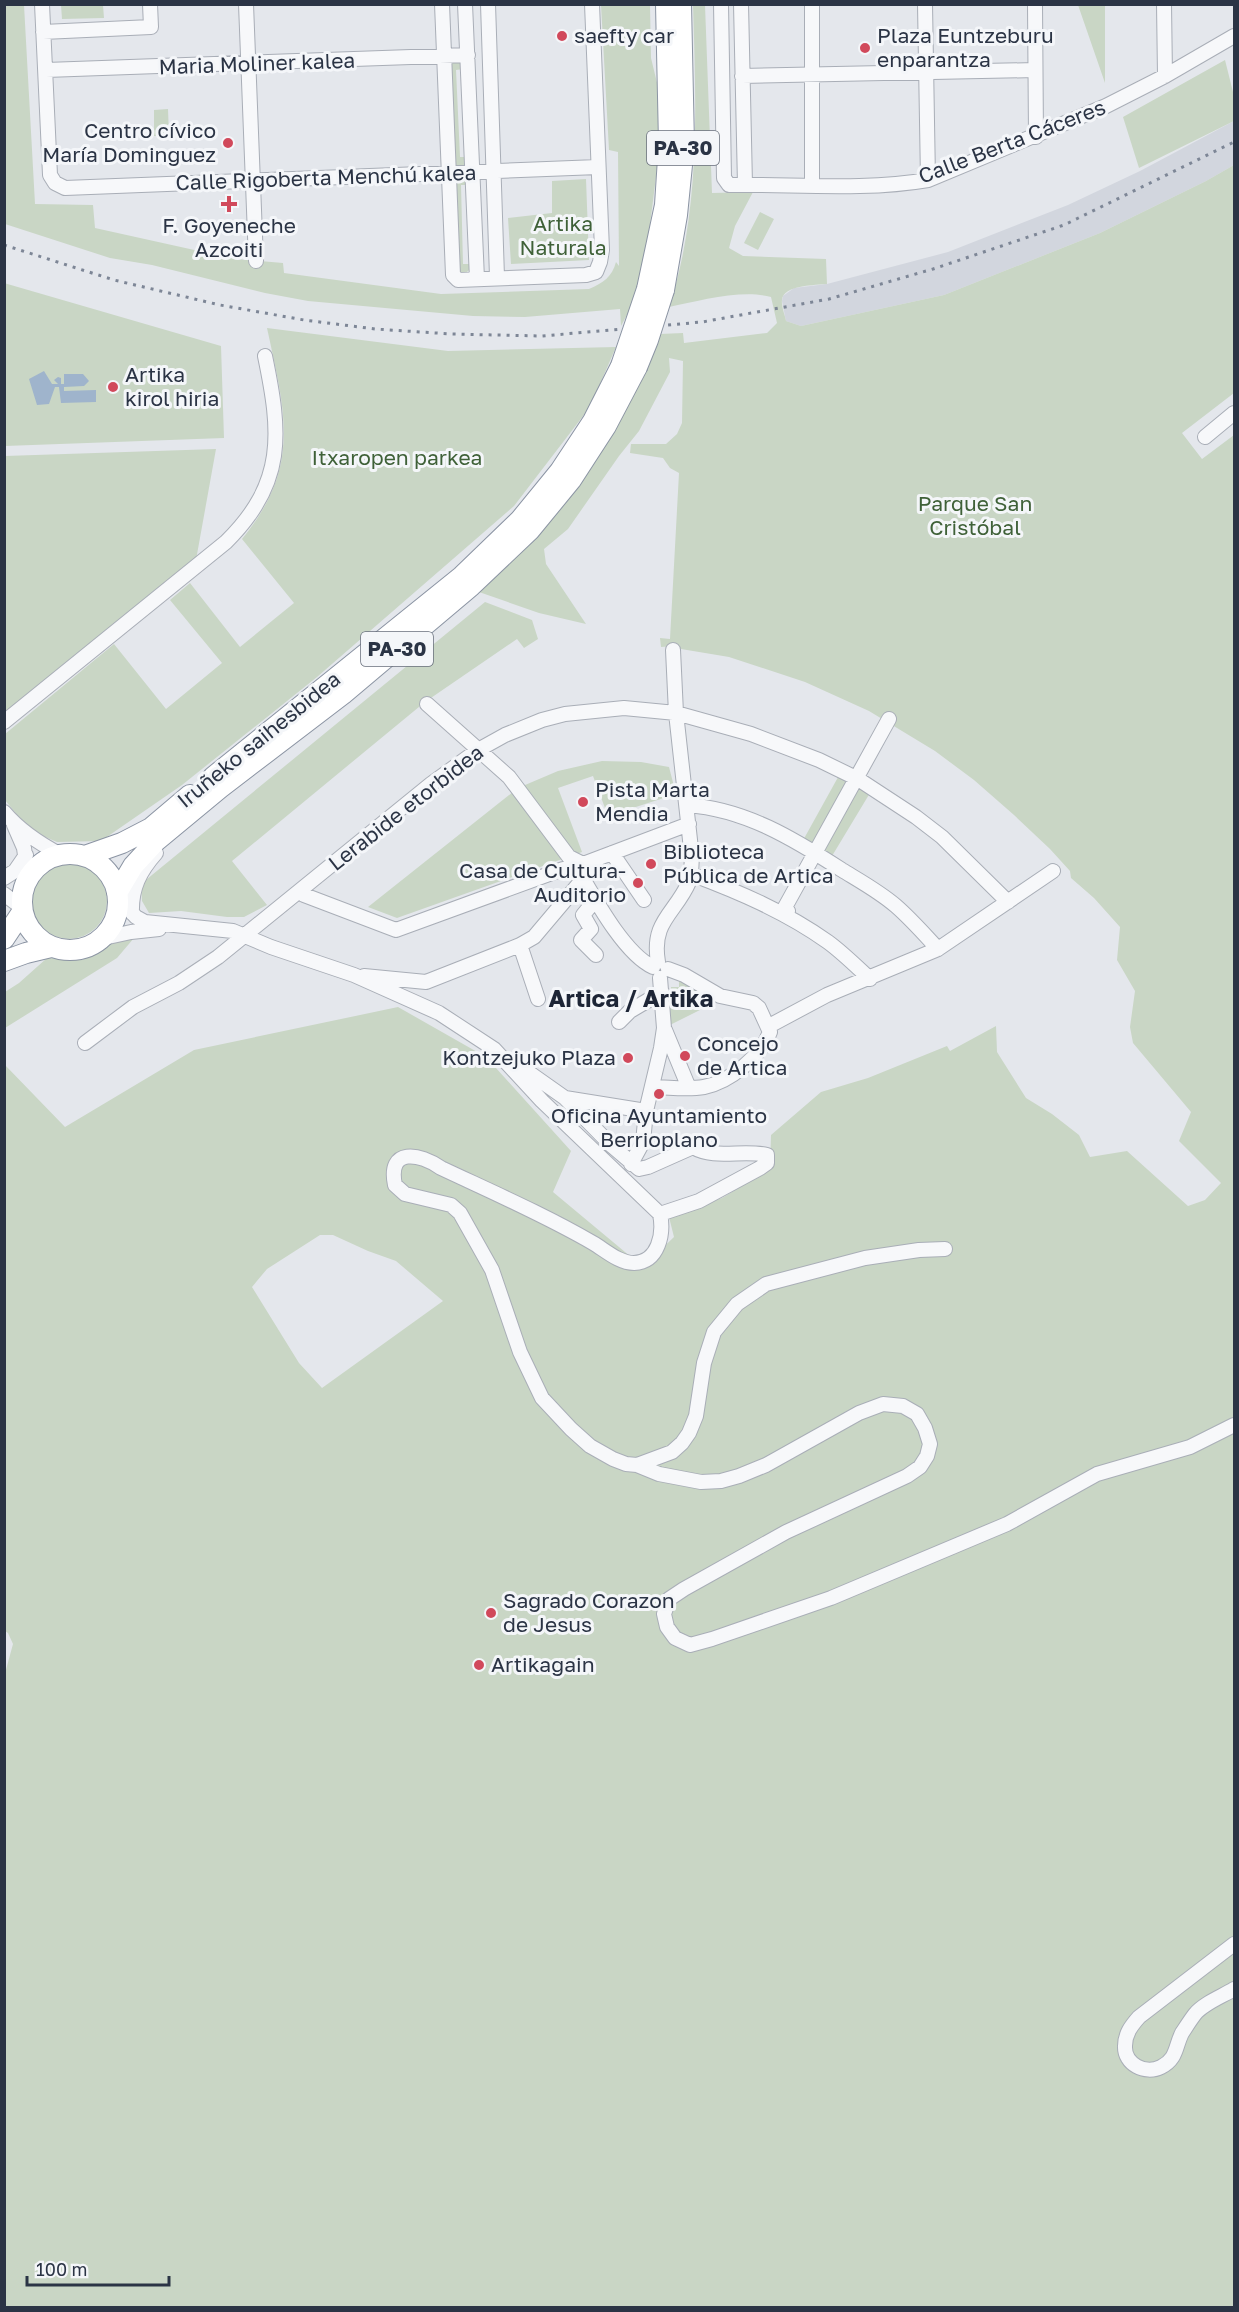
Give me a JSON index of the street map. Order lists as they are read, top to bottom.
{
  "streets": {
    "highway": ["PA-30", "Iruñeko saihesbidea"],
    "street": [
      "Maria Moliner kalea",
      "Calle Berta Cáceres",
      "Calle Rigoberta Menchú kalea",
      "Lerabide etorbidea"
    ]
  },
  "crossings": [
    ["Maria Moliner kalea", "Calle Rigoberta Menchú kalea"],
    ["PA-30", "Iruñeko saihesbidea"]
  ],
  "districts": ["Artica / Artika"],
  "parks": ["Artika Naturala", "Itxaropen parkea", "Parque San Cristóbal"],
  "places": {
    "other": [
      "saefty car",
      "Plaza Euntzeburu enparantza",
      "Centro cívico María Dominguez",
      "Artika kirol hiria",
      "Pista Marta Mendia",
      "Biblioteca Pública de Artica",
      "Casa de Cultura- Auditorio",
      "Concejo de Artica",
      "Kontzejuko Plaza",
      "Oficina Ayuntamiento Berrioplano",
      "Sagrado Corazon de Jesus",
      "Artikagain"
    ],
    "health": ["F. Goyeneche Azcoiti"]
  },
  "scale_bar": "100 m"
}
